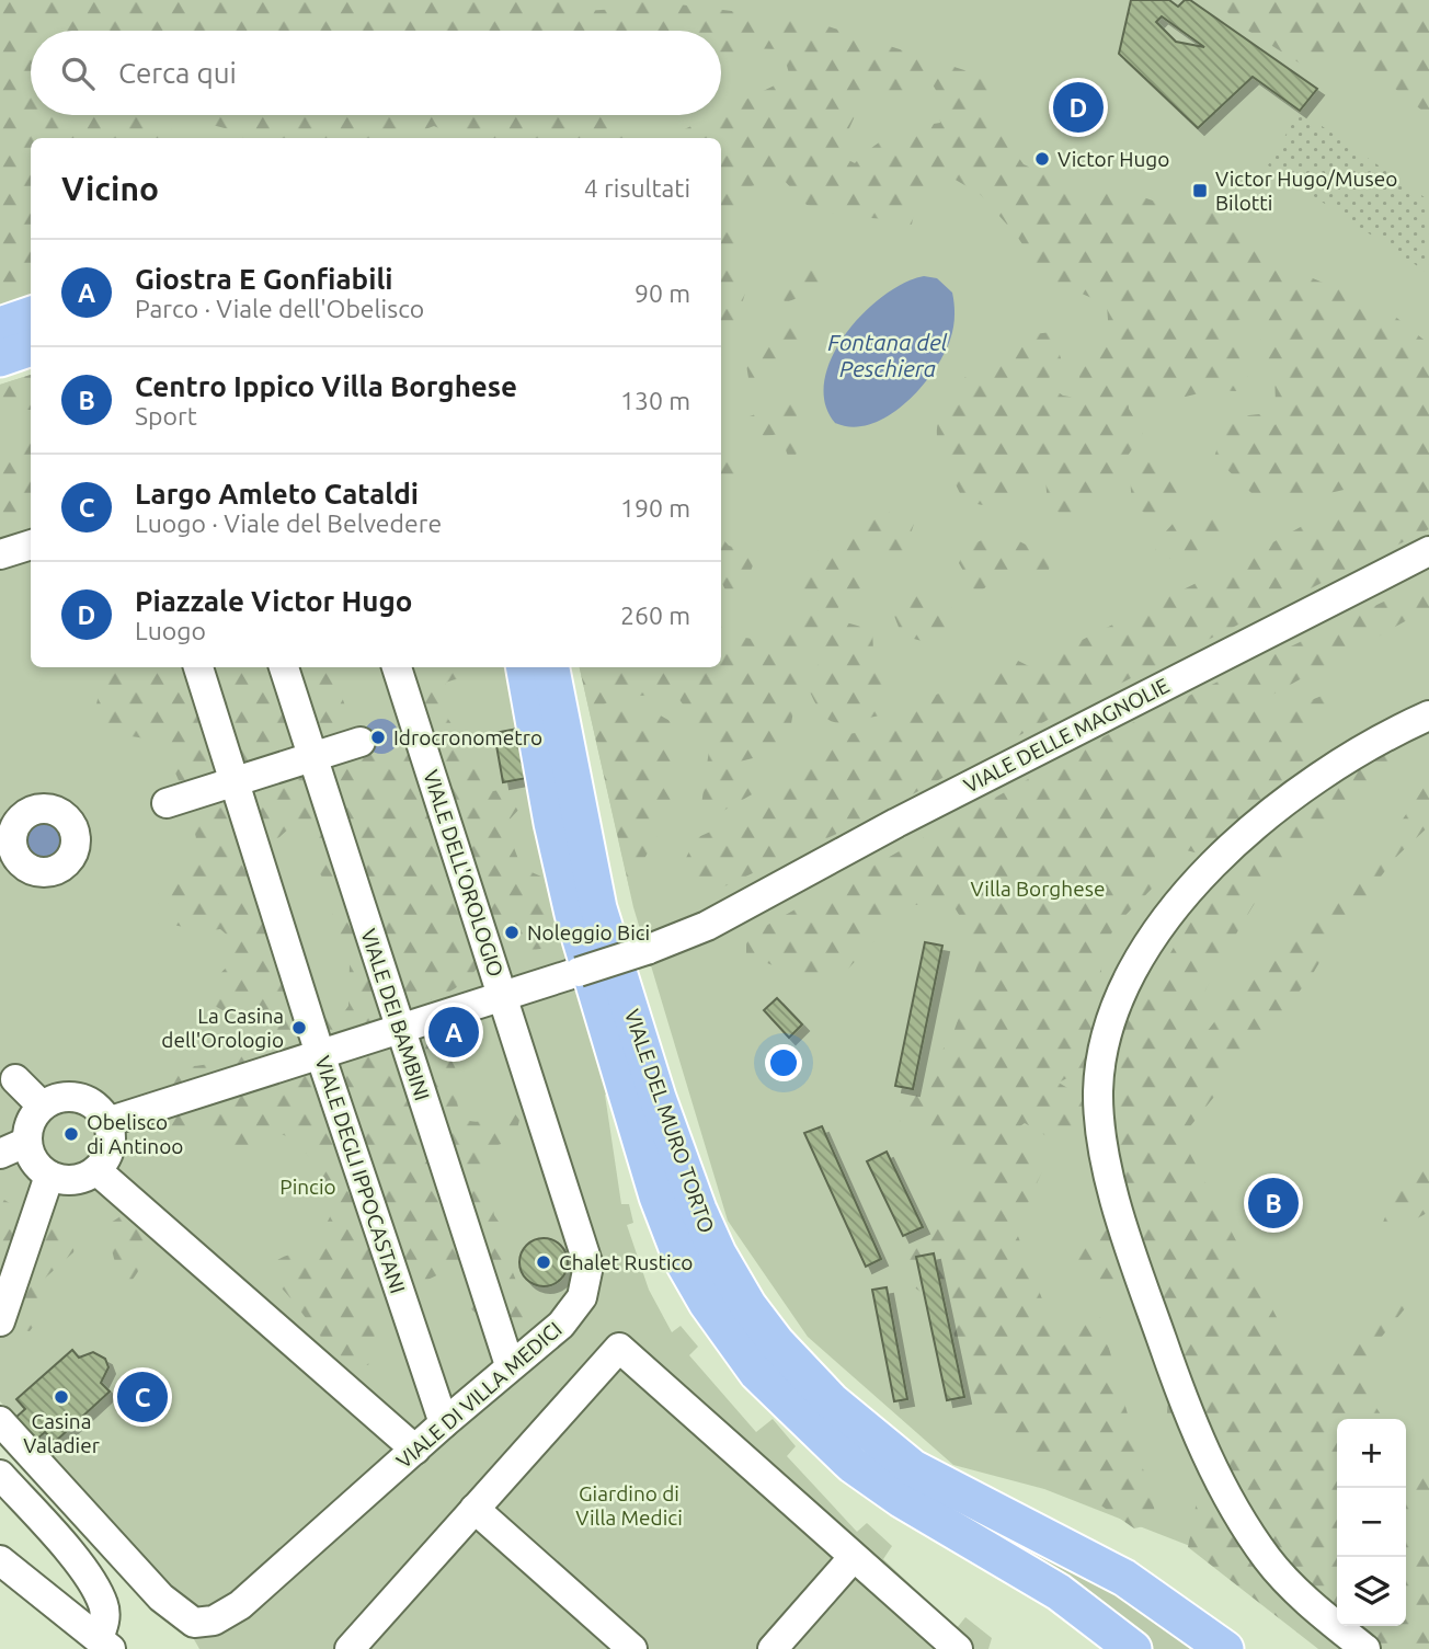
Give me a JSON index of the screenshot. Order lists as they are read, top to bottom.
{
  "streets": {
    "main road": ["VIALE DEL MURO TORTO"],
    "street": [
      "VIALE DELLE MAGNOLIE",
      "VIALE DELL'OROLOGIO",
      "VIALE DEI BAMBINI",
      "VIALE DEGLI IPPOCASTANI",
      "VIALE DI VILLA MEDICI"
    ]
  },
  "crossings": [
    ["VIALE DELLE MAGNOLIE", "VIALE DELL'OROLOGIO"],
    ["VIALE DELLE MAGNOLIE", "VIALE DEI BAMBINI"],
    ["VIALE DELLE MAGNOLIE", "VIALE DEGLI IPPOCASTANI"],
    ["VIALE DELLE MAGNOLIE", "VIALE DI VILLA MEDICI"],
    ["VIALE DELL'OROLOGIO", "VIALE DI VILLA MEDICI"],
    ["VIALE DEI BAMBINI", "VIALE DI VILLA MEDICI"],
    ["VIALE DEGLI IPPOCASTANI", "VIALE DI VILLA MEDICI"]
  ],
  "water": ["Fontana del Peschiera"],
  "parks": ["Villa Borghese", "Pincio", "Giardino di Villa Medici"],
  "places": {
    "other": [
      "Victor Hugo",
      "Idrocronometro",
      "Noleggio Bici",
      "La Casina dell'Orologio",
      "Obelisco di Antinoo",
      "Chalet Rustico",
      "Casina Valadier"
    ],
    "transit": ["Victor Hugo/Museo Bilotti"]
  },
  "page": {
    "search": "Cerca qui",
    "pins": [
      "D",
      "A",
      "B",
      "C"
    ],
    "heading": ["Vicino", "4 risultati"],
    "list": [
      {
        "mark": "A",
        "name": "Giostra E Gonfiabili",
        "note": "Parco · Viale dell'Obelisco",
        "value": "90 m"
      },
      {
        "mark": "B",
        "name": "Centro Ippico Villa Borghese",
        "note": "Sport",
        "value": "130 m"
      },
      {
        "mark": "C",
        "name": "Largo Amleto Cataldi",
        "note": "Luogo · Viale del Belvedere",
        "value": "190 m"
      },
      {
        "mark": "D",
        "name": "Piazzale Victor Hugo",
        "note": "Luogo",
        "value": "260 m"
      }
    ],
    "map_buttons": ["+", "−"]
  }
}
